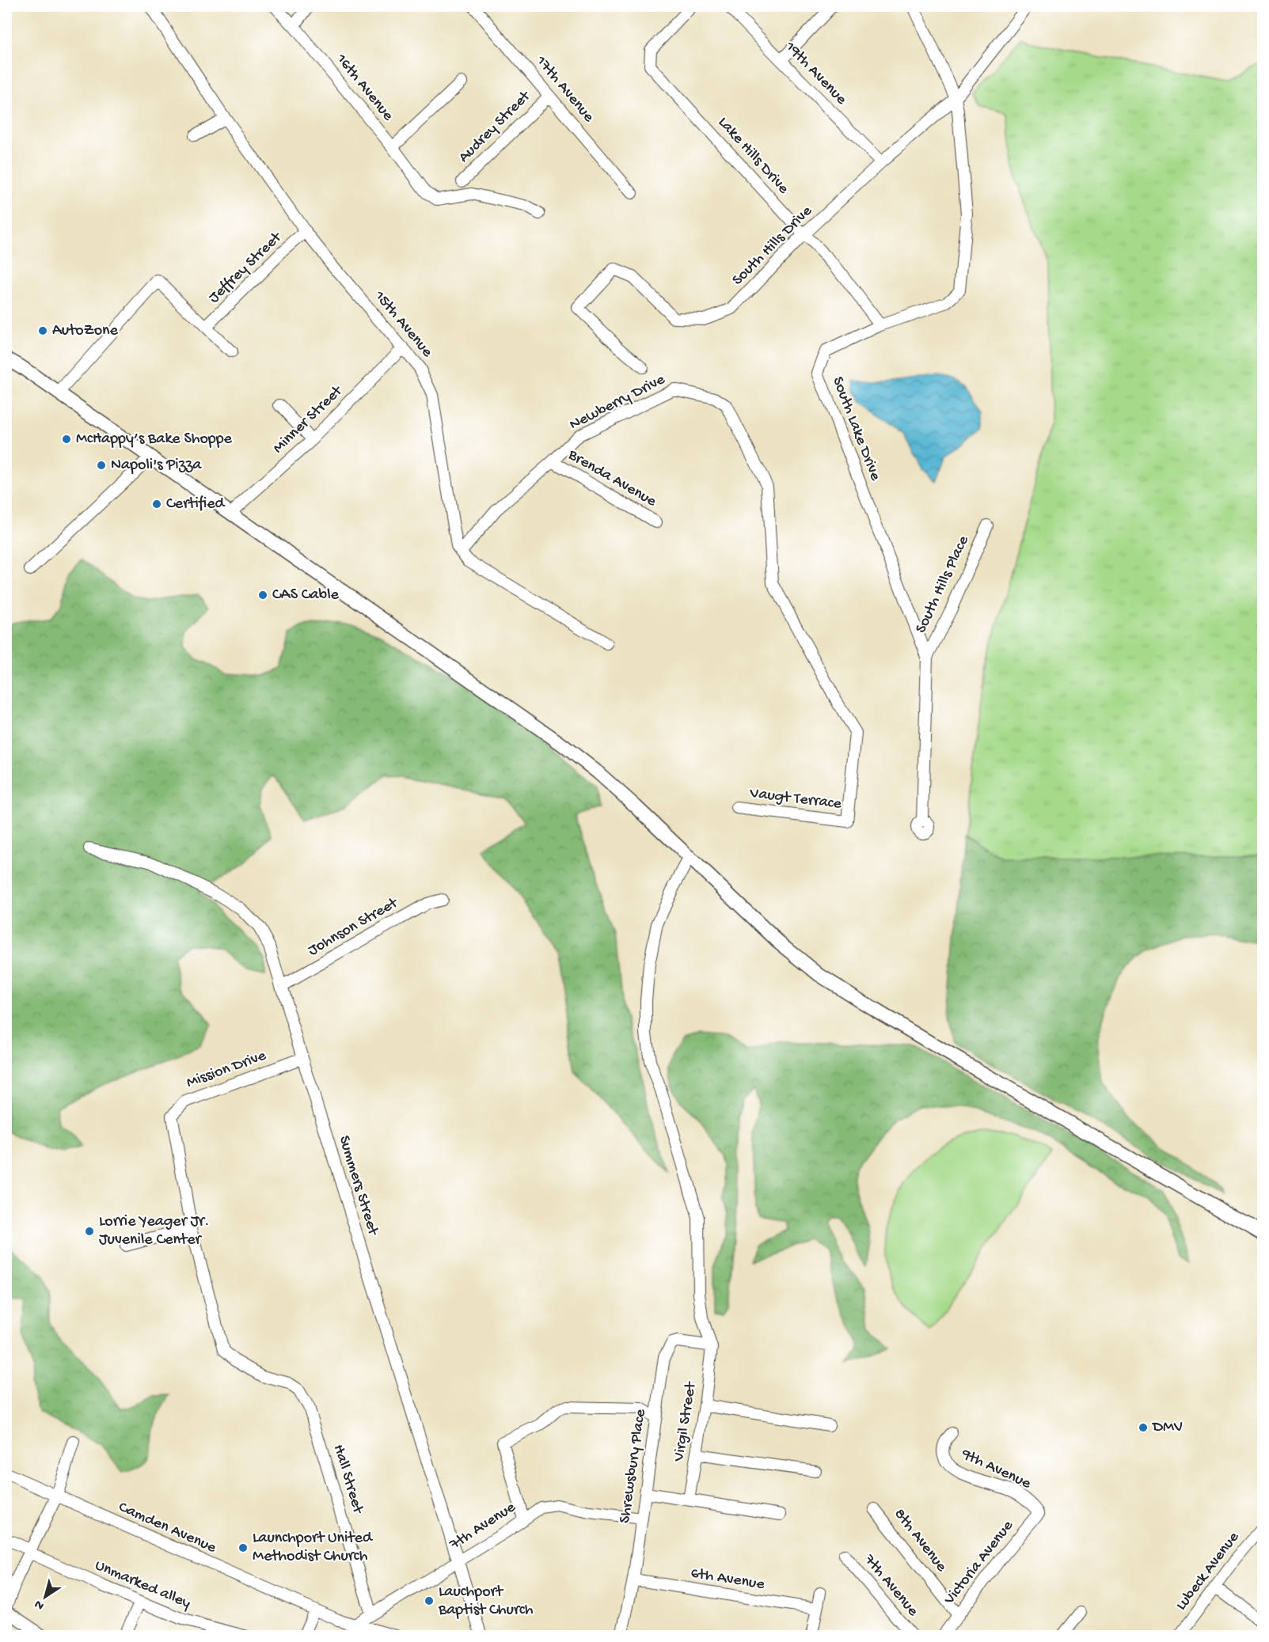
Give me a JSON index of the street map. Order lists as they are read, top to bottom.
{
  "streets": {
    "street": [
      "19th Avenue",
      "16th Avenue",
      "17th Avenue",
      "Audrey Street",
      "Lake Hills Drive",
      "South Hills Drive",
      "Jeffrey Street",
      "15th Avenue",
      "Newberry Drive",
      "Minner Street",
      "South Lake Drive",
      "Brenda Avenue",
      "South Hills Place",
      "Vaugt Terrace",
      "Johnson Street",
      "Mission Drive",
      "Summers Street",
      "Virgil Street",
      "Shrewsbury Place",
      "9th Avenue",
      "Hall Street",
      "7th Avenue",
      "Camden Avenue",
      "8th Avenue",
      "Victoria Avenue",
      "Lubeck Avenue",
      "6th Avenue",
      "Unmarked alley"
    ]
  },
  "crossings": [
    ["19th Avenue", "South Hills Drive"],
    ["17th Avenue", "Audrey Street"],
    ["Lake Hills Drive", "South Hills Drive"],
    ["Lake Hills Drive", "South Lake Drive"],
    ["South Hills Drive", "South Lake Drive"],
    ["Jeffrey Street", "15th Avenue"],
    ["15th Avenue", "Newberry Drive"],
    ["15th Avenue", "Minner Street"],
    ["Newberry Drive", "Brenda Avenue"],
    ["Newberry Drive", "Vaugt Terrace"],
    ["South Lake Drive", "South Hills Place"],
    ["Johnson Street", "Summers Street"],
    ["Mission Drive", "Summers Street"],
    ["Mission Drive", "Hall Street"],
    ["Summers Street", "7th Avenue"],
    ["Virgil Street", "Shrewsbury Place"],
    ["Shrewsbury Place", "7th Avenue"],
    ["Shrewsbury Place", "6th Avenue"],
    ["9th Avenue", "Victoria Avenue"],
    ["Hall Street", "7th Avenue"],
    ["7th Avenue", "Camden Avenue"],
    ["8th Avenue", "Victoria Avenue"]
  ],
  "places": [
    "AutoZone",
    "McHappy’s Bake Shoppe",
    "Napoli's Pizza",
    "Certified",
    "CAS Cable",
    "Lorrie Yeager Jr. Juvenile Center",
    "DMV",
    "Launchport United Methodist Church",
    "Lauchport Baptist Church"
  ],
  "north": "bottom left"
}
